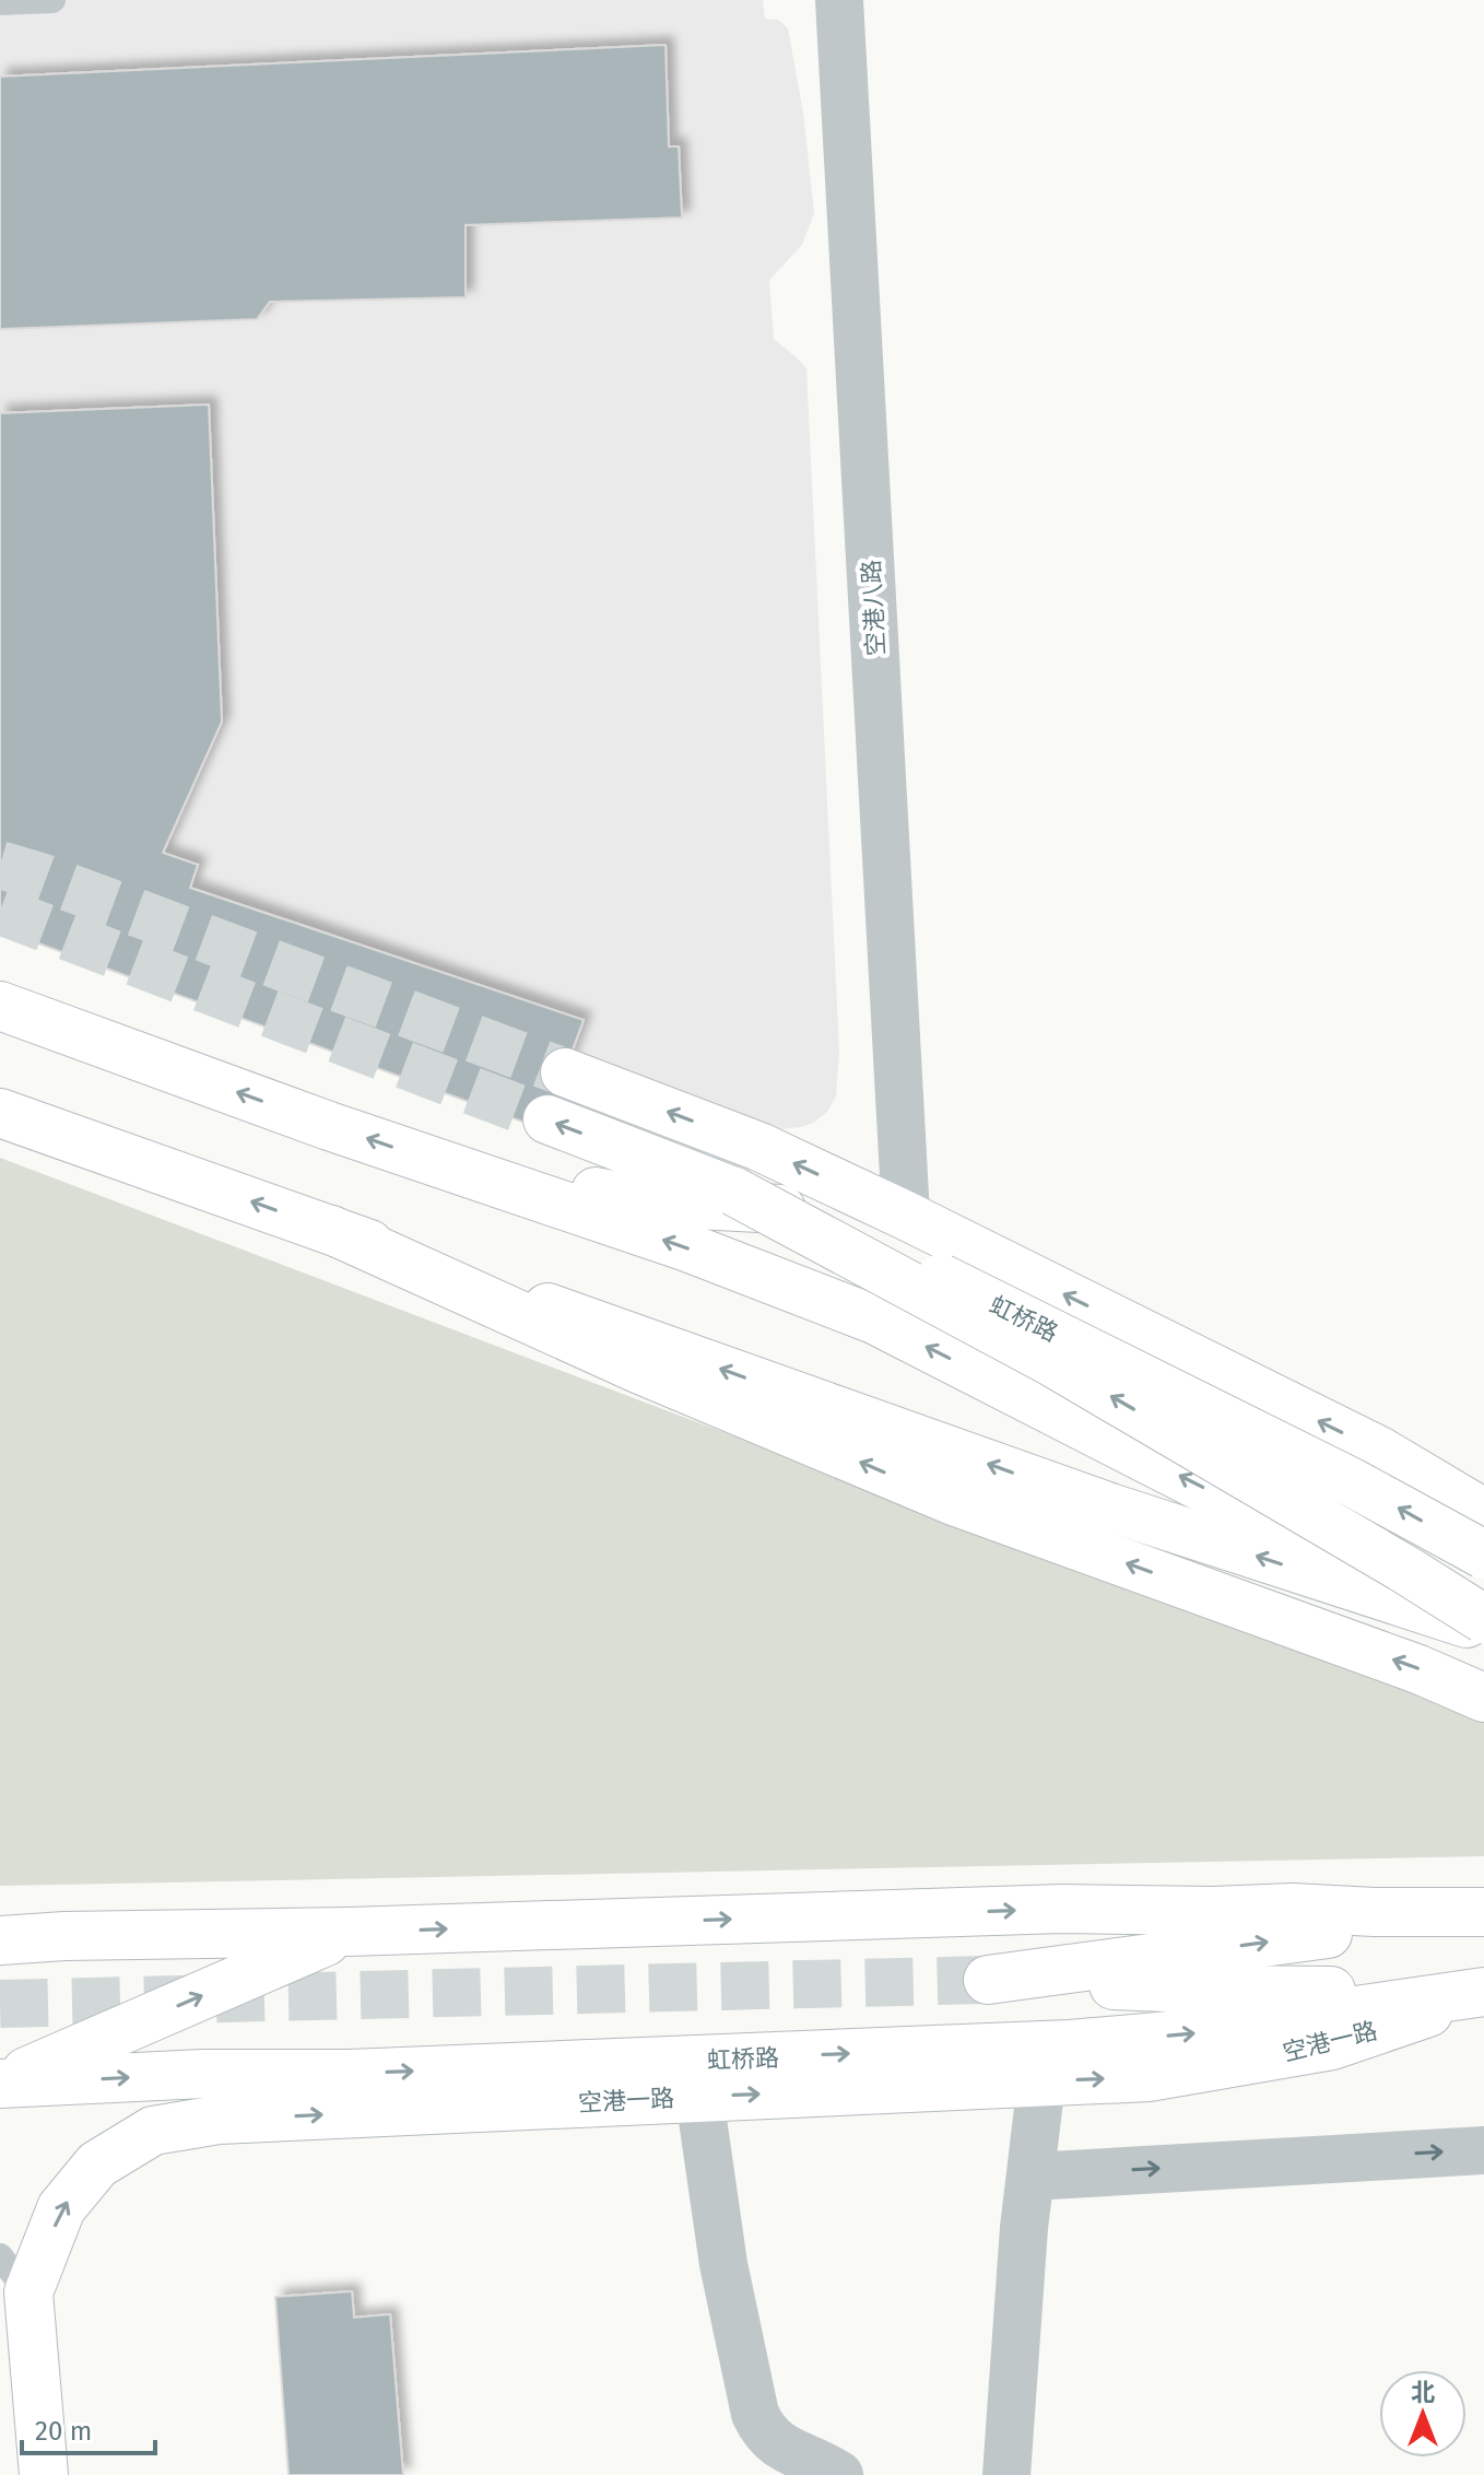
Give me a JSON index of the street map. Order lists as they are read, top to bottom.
{
  "streets": {
    "main road": ["虹桥路", "空港一路"],
    "street": ["空港八路"]
  },
  "crossings": [
    ["空港八路", "虹桥路"],
    ["虹桥路", "空港一路"]
  ],
  "scale_bar": "20 m",
  "north": "top"
}
